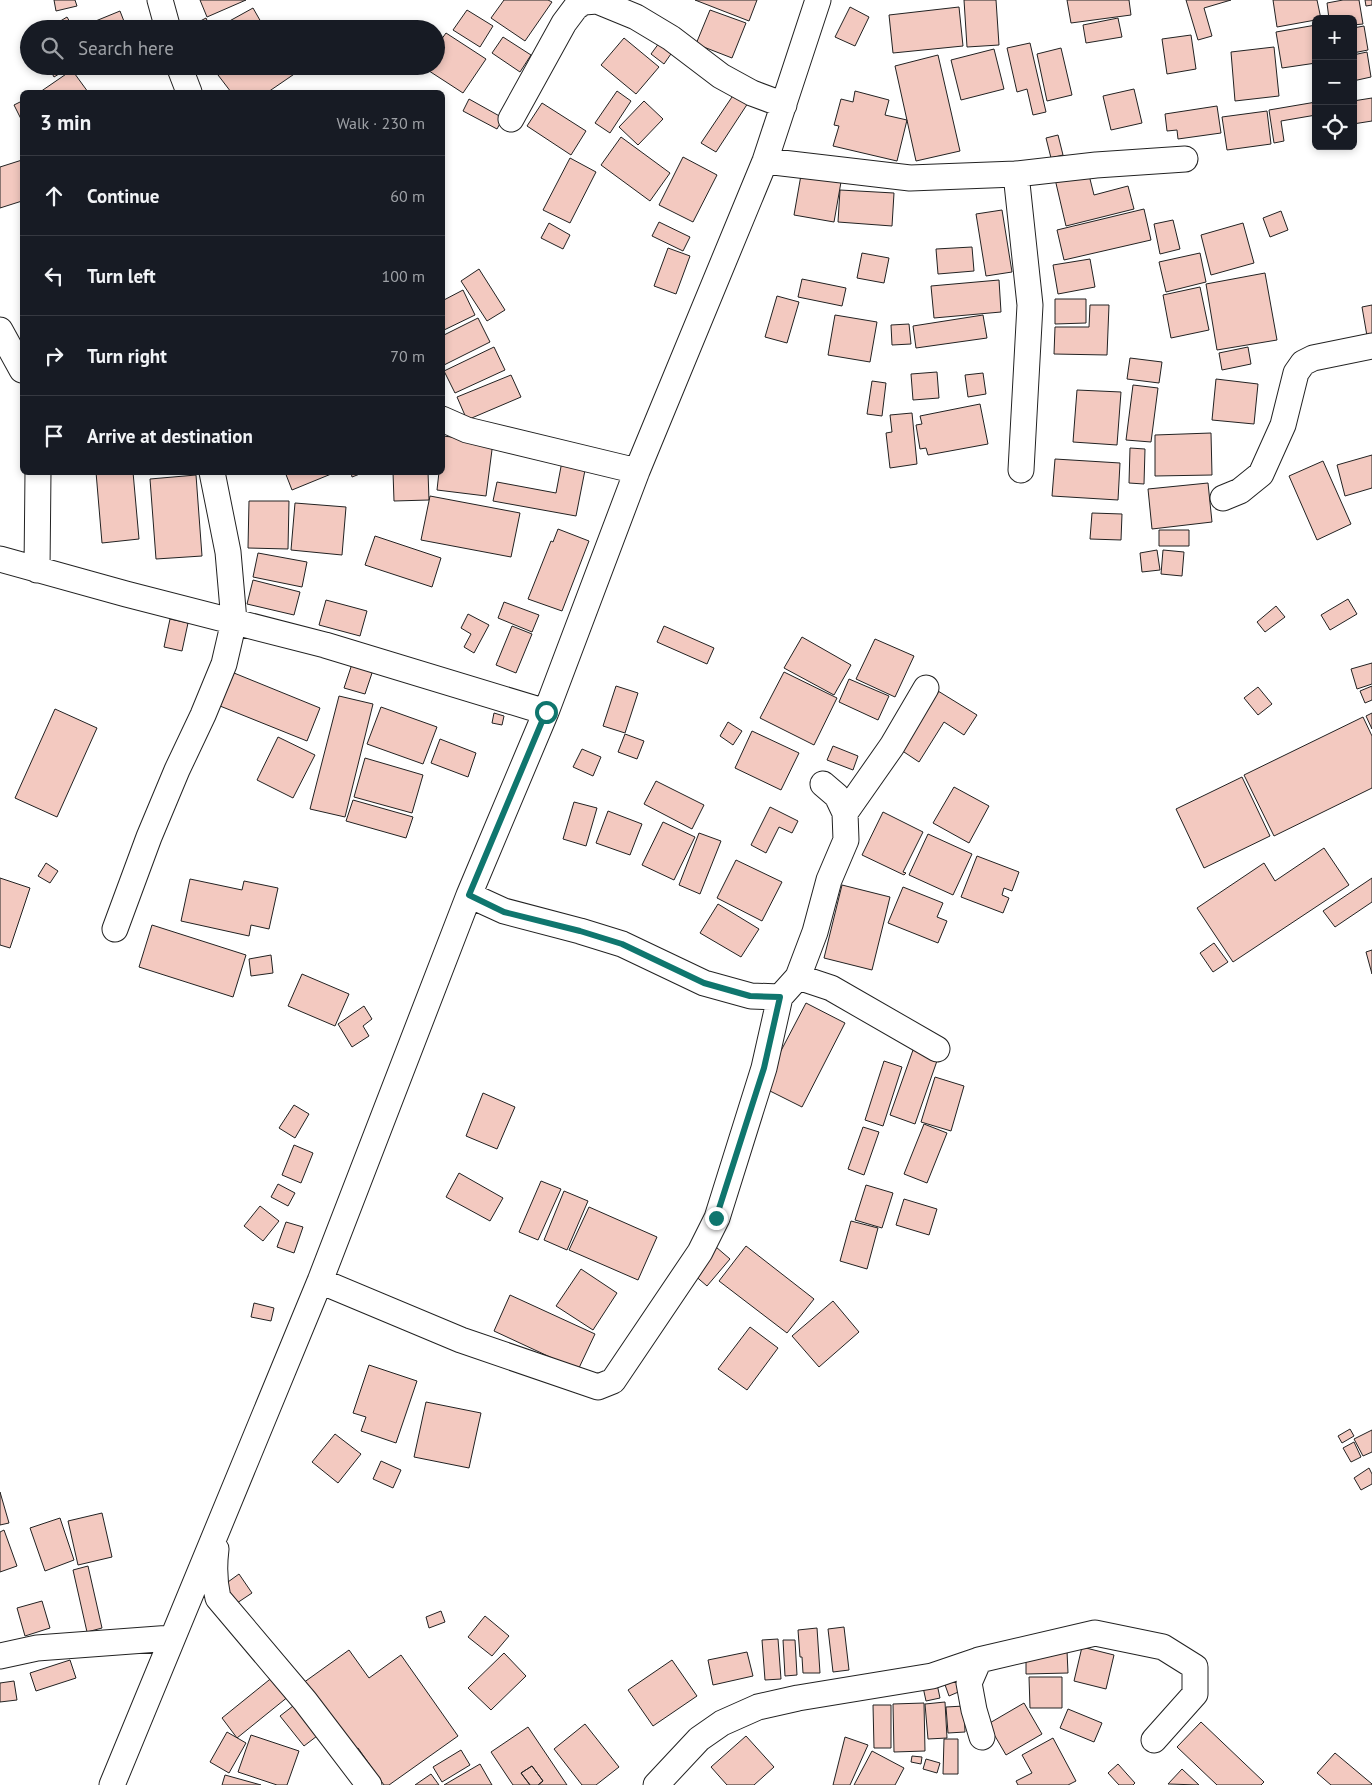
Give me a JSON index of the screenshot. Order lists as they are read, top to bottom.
{
  "page": {
    "map_buttons": ["+", "−"],
    "search": "Search here",
    "heading": ["3 min", "Walk · 230 m"],
    "list": [
      ["Continue", "60 m"],
      ["Turn left", "100 m"],
      ["Turn right", "70 m"],
      "Arrive at destination"
    ]
  }
}
